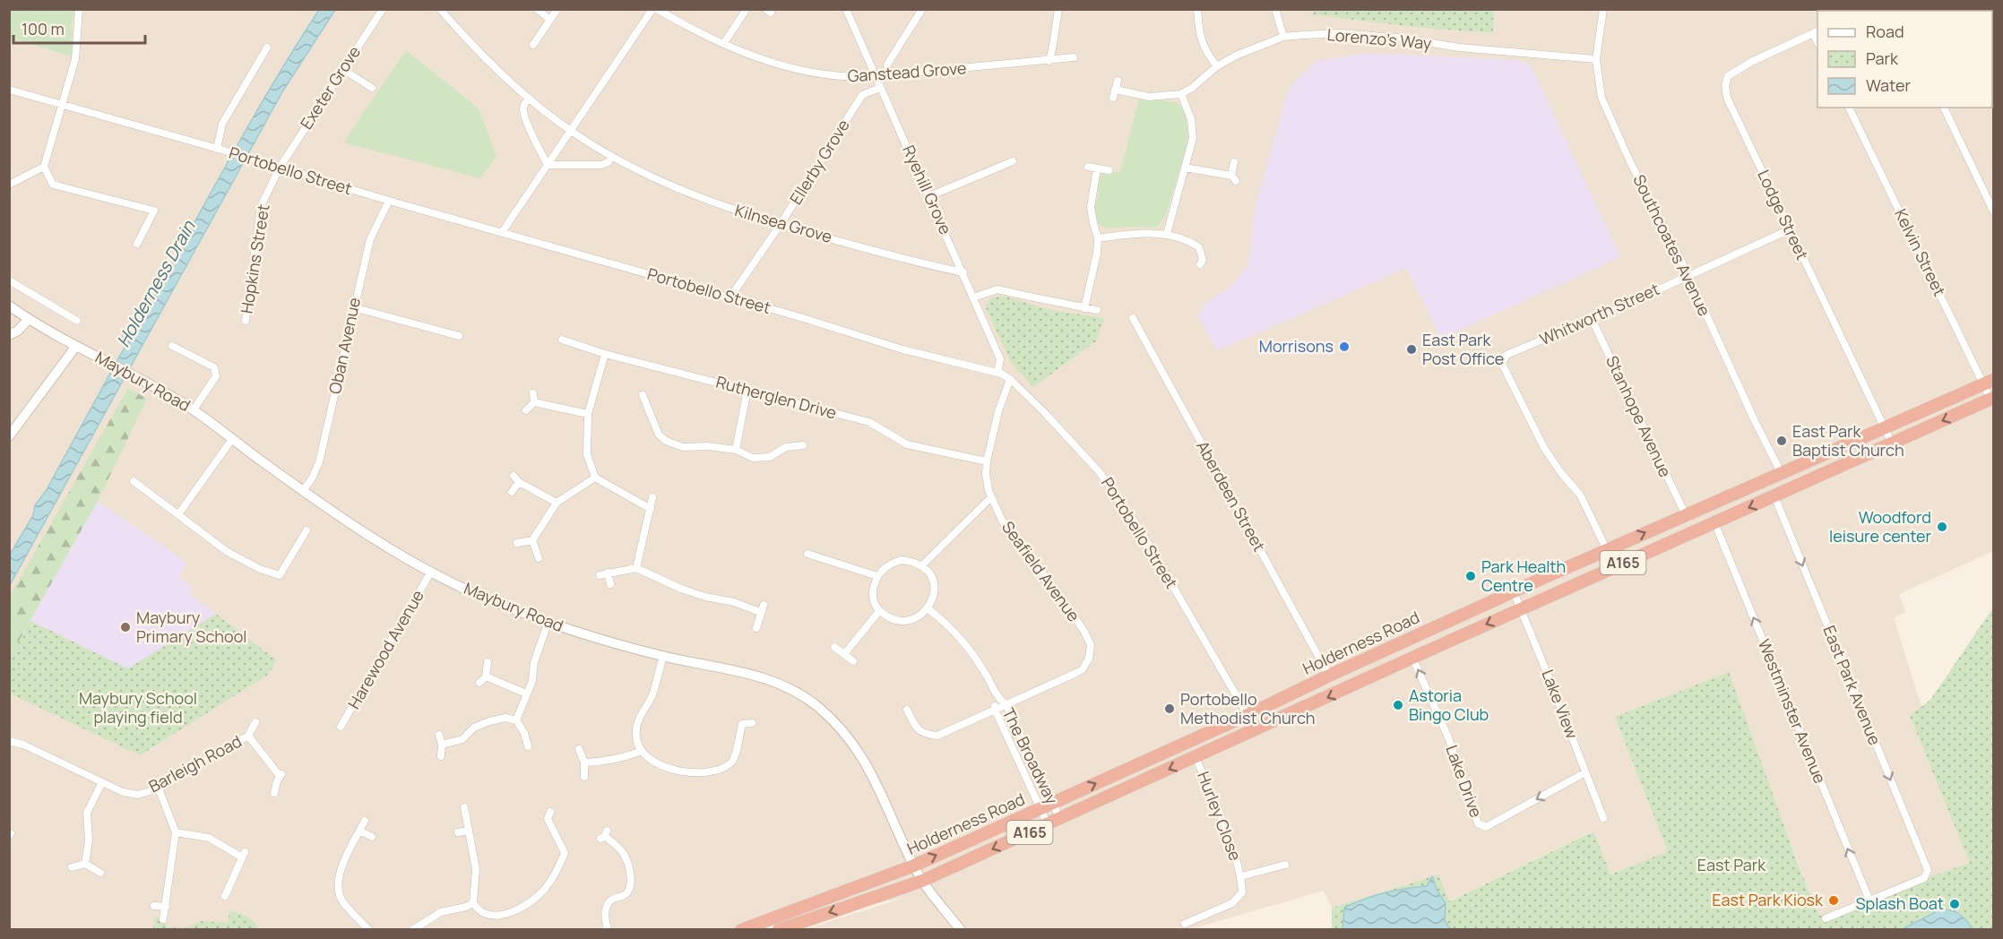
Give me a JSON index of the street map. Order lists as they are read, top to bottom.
{
  "streets": {
    "highway": ["A165", "Holderness Road"],
    "street": [
      "Lorenzo's Way",
      "Ganstead Grove",
      "Exeter Grove",
      "Ellerby Grove",
      "Portobello Street",
      "Ryehill Grove",
      "Lodge Street",
      "Kilnsea Grove",
      "Southcoates Avenue",
      "Kelvin Street",
      "Hopkins Street",
      "Whitworth Street",
      "Oban Avenue",
      "Maybury Road",
      "Rutherglen Drive",
      "Stanhope Avenue",
      "Aberdeen Street",
      "Seafield Avenue",
      "Harewood Avenue",
      "East Park Avenue",
      "Lake View",
      "Westminster Avenue",
      "The Broadway",
      "Barleigh Road",
      "Lake Drive",
      "Hurley Close"
    ]
  },
  "crossings": [
    ["Lorenzo's Way", "Southcoates Avenue"],
    ["Ganstead Grove", "Ryehill Grove"],
    ["Exeter Grove", "Portobello Street"],
    ["Exeter Grove", "Hopkins Street"],
    ["Ellerby Grove", "Portobello Street"],
    ["Ellerby Grove", "Ryehill Grove"],
    ["Ellerby Grove", "Kilnsea Grove"],
    ["Portobello Street", "Ryehill Grove"],
    ["Portobello Street", "Hopkins Street"],
    ["Portobello Street", "Oban Avenue"],
    ["Portobello Street", "Seafield Avenue"],
    ["Portobello Street", "Holderness Road"],
    ["Ryehill Grove", "Kilnsea Grove"],
    ["Lodge Street", "Whitworth Street"],
    ["Lodge Street", "Holderness Road"],
    ["Southcoates Avenue", "Whitworth Street"],
    ["Southcoates Avenue", "Holderness Road"],
    ["Kelvin Street", "Holderness Road"],
    ["Whitworth Street", "Stanhope Avenue"],
    ["Whitworth Street", "Holderness Road"],
    ["Oban Avenue", "Maybury Road"],
    ["Maybury Road", "Holderness Road"],
    ["Maybury Road", "Harewood Avenue"],
    ["Rutherglen Drive", "Seafield Avenue"],
    ["Stanhope Avenue", "Holderness Road"],
    ["Aberdeen Street", "Holderness Road"],
    ["Seafield Avenue", "The Broadway"],
    ["Holderness Road", "East Park Avenue"],
    ["Holderness Road", "Lake View"],
    ["Holderness Road", "Westminster Avenue"],
    ["Holderness Road", "The Broadway"],
    ["Holderness Road", "Lake Drive"],
    ["Holderness Road", "Hurley Close"],
    ["East Park Avenue", "Westminster Avenue"],
    ["Lake View", "Lake Drive"]
  ],
  "one_way": ["East Park Avenue", "Westminster Avenue"],
  "water": ["Holderness Drain"],
  "parks": ["Maybury School playing field", "East Park"],
  "places": [
    "Morrisons",
    "East Park Post Office",
    "East Park Baptist Church",
    "Woodford leisure center",
    "Park Health Centre",
    "Maybury Primary School",
    "Astoria Bingo Club",
    "Portobello Methodist Church",
    "East Park Kiosk",
    "Splash Boat"
  ],
  "legend": ["Road", "Park", "Water"],
  "scale_bar": "100 m"
}
